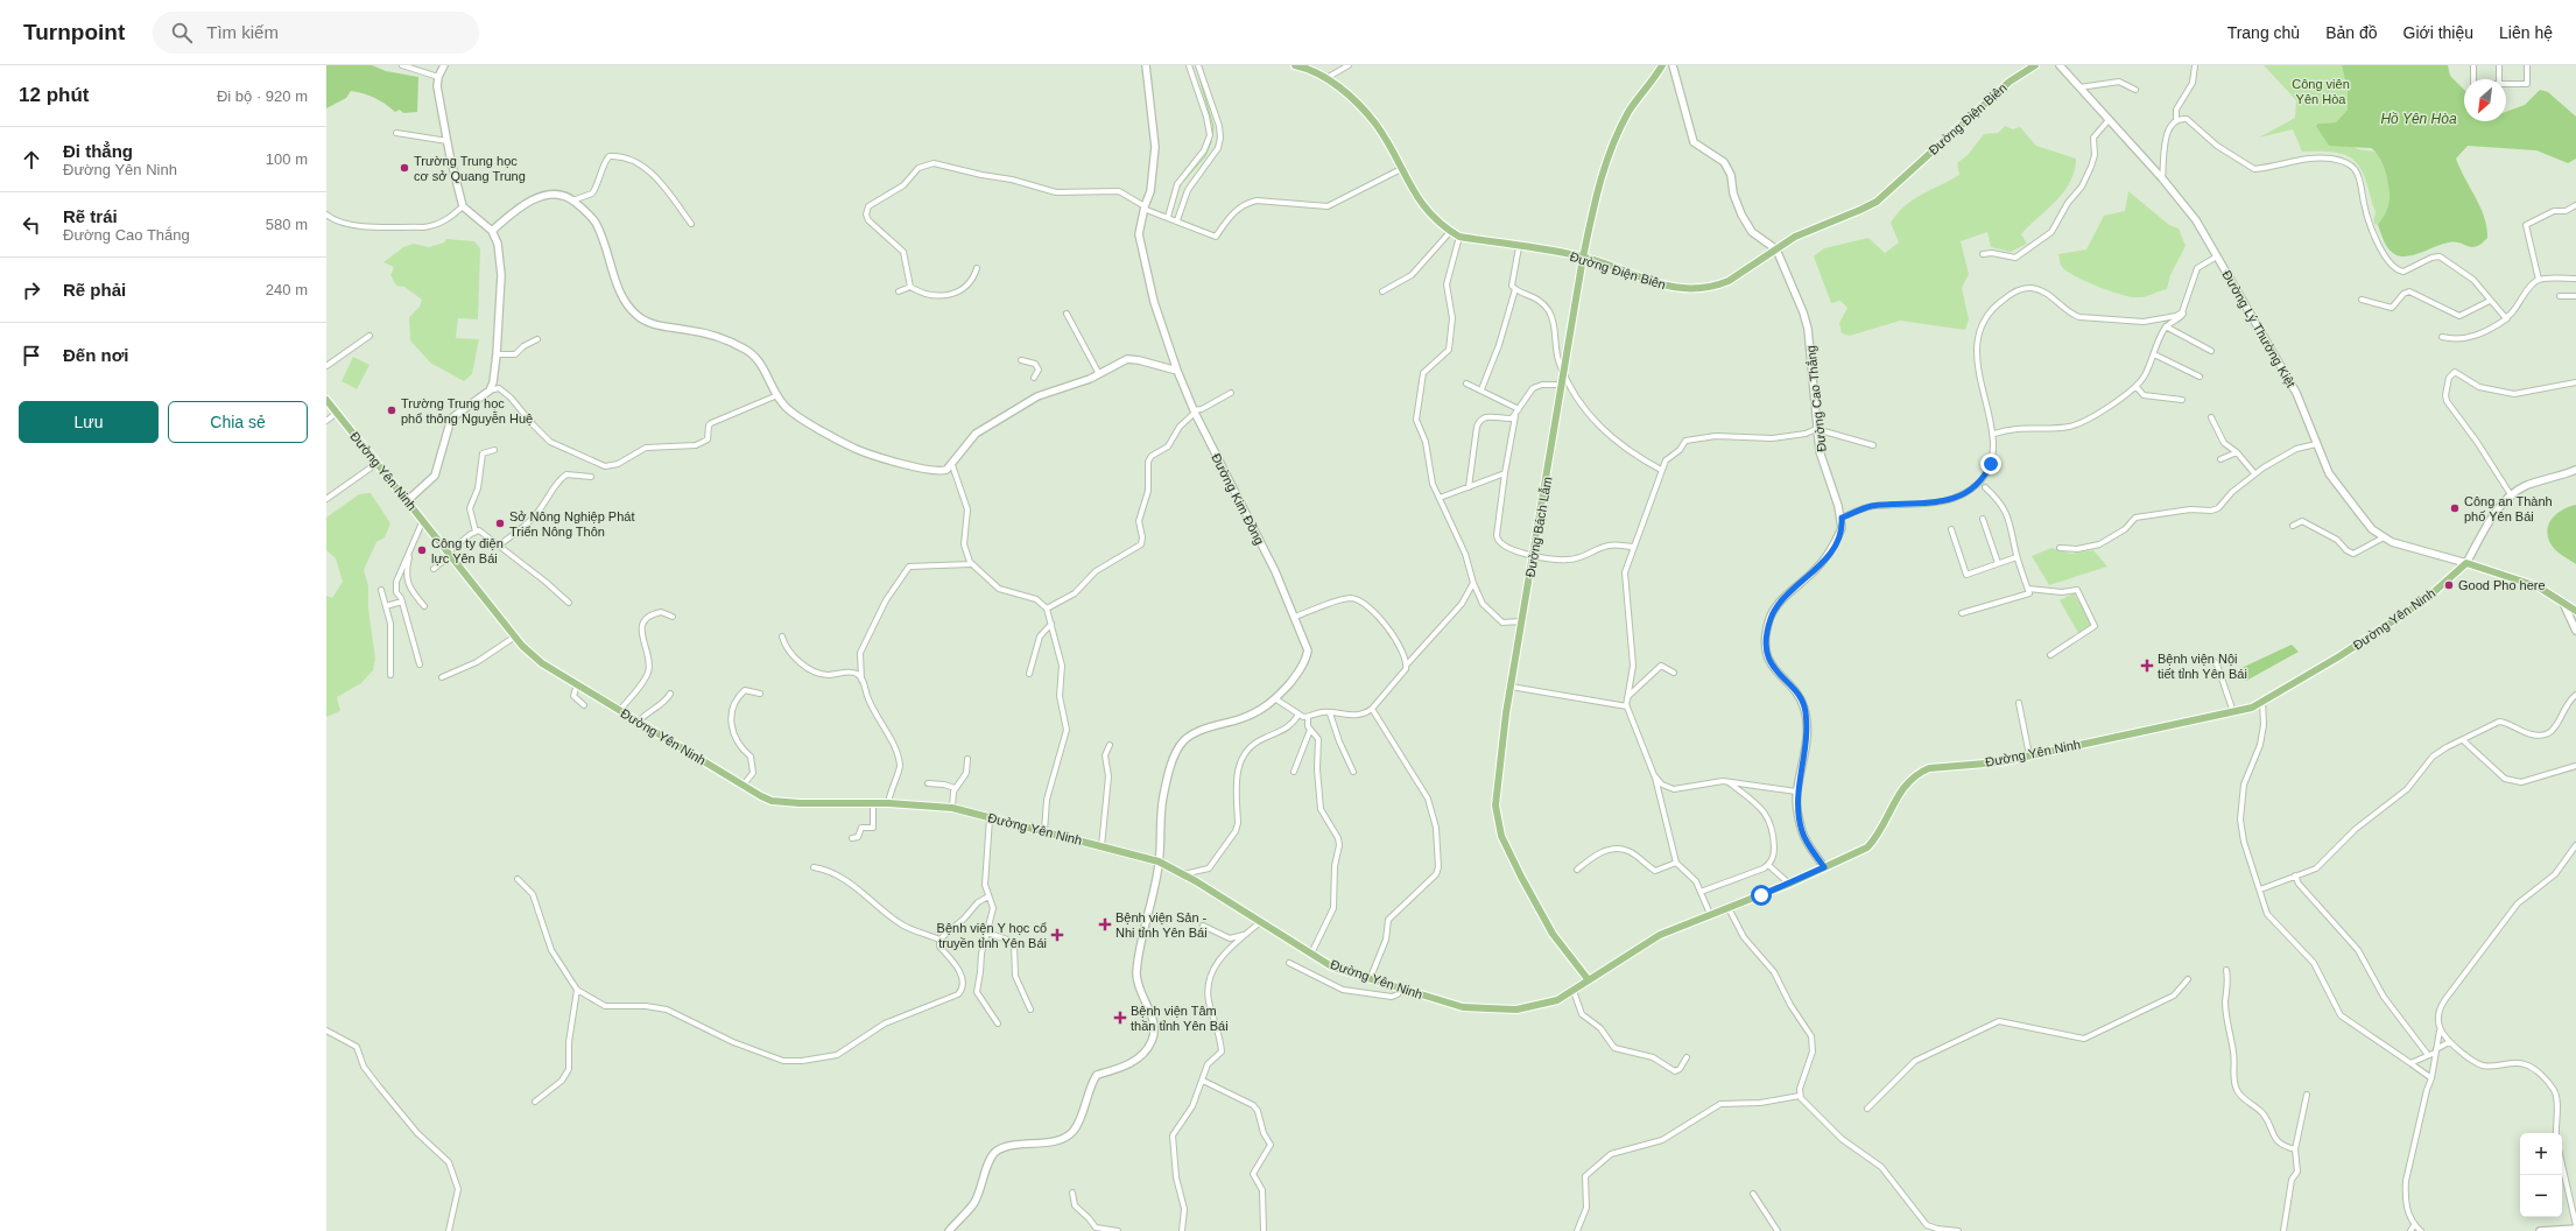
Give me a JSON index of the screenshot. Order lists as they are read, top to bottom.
{
  "streets": {
    "main road": ["Đường Điện Biên", "Đường Yên Ninh", "Đường Bách Lẫm"],
    "street": ["Đường Lý Thường Kiệt", "Đường Cao Thắng", "Đường Kim Đồng"]
  },
  "crossings": [
    ["Đường Điện Biên", "Đường Cao Thắng"],
    ["Đường Điện Biên", "Đường Bách Lẫm"],
    ["Đường Lý Thường Kiệt", "Đường Yên Ninh"],
    ["Đường Yên Ninh", "Đường Kim Đồng"],
    ["Đường Yên Ninh", "Đường Bách Lẫm"]
  ],
  "water": ["Hồ Yên Hòa"],
  "parks": ["Công viên Yên Hòa"],
  "places": {
    "other": [
      "Trường Trung học cơ sở Quang Trung",
      "Trường Trung học phổ thông Nguyễn Huệ",
      "Công an Thành phố Yên Bái",
      "Sở Nông Nghiệp Phát Triển Nông Thôn",
      "Công ty điện lực Yên Bái",
      "Good Pho here"
    ],
    "health": [
      "Bệnh viện Nội tiết tỉnh Yên Bái",
      "Bệnh viện Sản - Nhi tỉnh Yên Bái",
      "Bệnh viện Y học cổ truyền tỉnh Yên Bái",
      "Bệnh viện Tâm thần tỉnh Yên Bái"
    ]
  },
  "north": "bottom left",
  "page": {
    "header": "Turnpoint",
    "search": "Tìm kiếm",
    "nav": [
      "Trang chủ",
      "Bản đồ",
      "Giới thiệu",
      "Liên hệ"
    ],
    "heading": ["12 phút", "Đi bộ · 920 m"],
    "list": [
      ["Đi thẳng", "Đường Yên Ninh", "100 m"],
      ["Rẽ trái", "Đường Cao Thắng", "580 m"],
      ["Rẽ phải", "240 m"],
      "Đến nơi"
    ],
    "buttons": ["Lưu", "Chia sẻ"],
    "map_buttons": ["+", "−"]
  }
}
